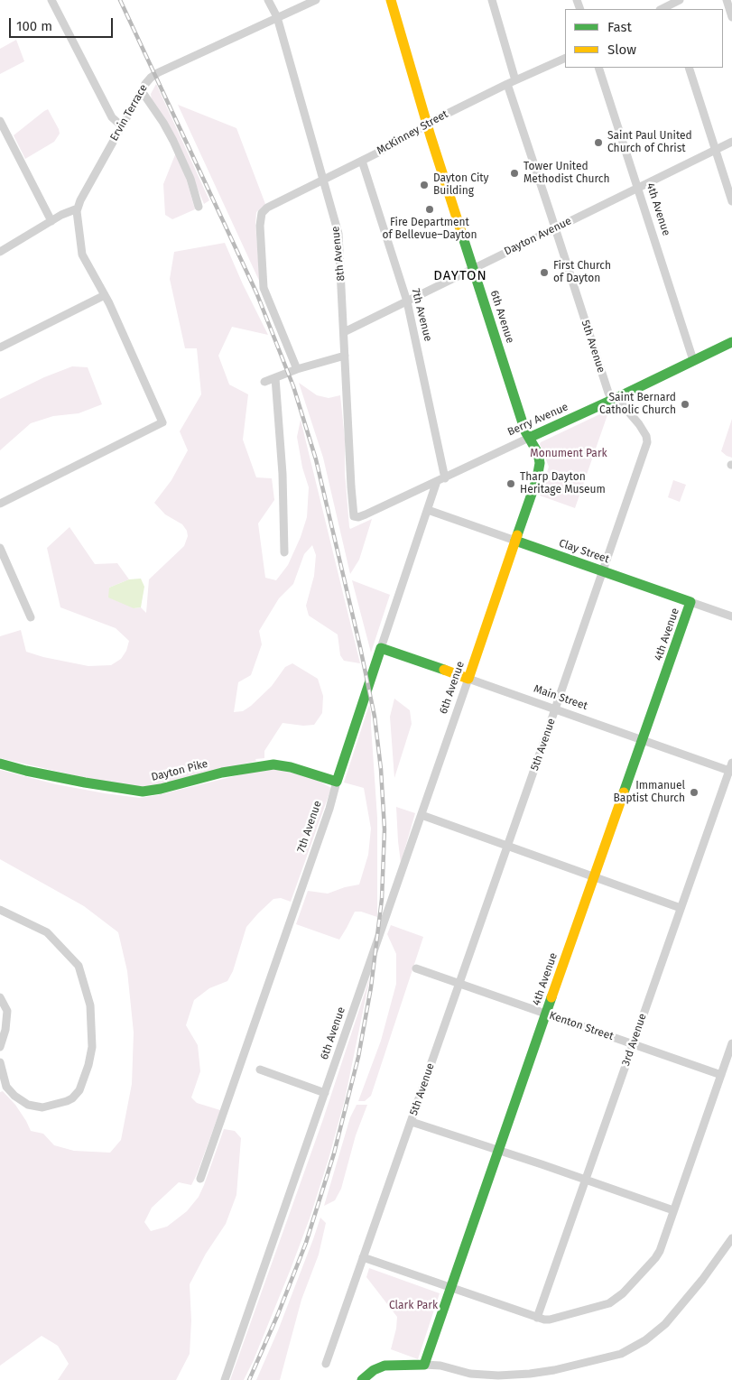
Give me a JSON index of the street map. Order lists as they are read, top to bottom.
{
  "streets": {
    "street": [
      "Ervin Terrace",
      "McKinney Street",
      "4th Avenue",
      "Dayton Avenue",
      "8th Avenue",
      "7th Avenue",
      "6th Avenue",
      "5th Avenue",
      "Berry Avenue",
      "Clay Street",
      "Main Street",
      "Dayton Pike",
      "Kenton Street",
      "3rd Avenue"
    ]
  },
  "crossings": [
    ["Ervin Terrace", "8th Avenue"],
    ["McKinney Street", "8th Avenue"],
    ["McKinney Street", "7th Avenue"],
    ["McKinney Street", "6th Avenue"],
    ["McKinney Street", "5th Avenue"],
    ["4th Avenue", "Dayton Avenue"],
    ["4th Avenue", "Berry Avenue"],
    ["4th Avenue", "Clay Street"],
    ["4th Avenue", "Main Street"],
    ["4th Avenue", "Kenton Street"],
    ["Dayton Avenue", "8th Avenue"],
    ["Dayton Avenue", "7th Avenue"],
    ["Dayton Avenue", "6th Avenue"],
    ["Dayton Avenue", "5th Avenue"],
    ["8th Avenue", "Berry Avenue"],
    ["7th Avenue", "Berry Avenue"],
    ["7th Avenue", "Clay Street"],
    ["7th Avenue", "Main Street"],
    ["7th Avenue", "Dayton Pike"],
    ["6th Avenue", "Berry Avenue"],
    ["6th Avenue", "Clay Street"],
    ["6th Avenue", "Main Street"],
    ["5th Avenue", "Berry Avenue"],
    ["5th Avenue", "Clay Street"],
    ["5th Avenue", "Main Street"],
    ["5th Avenue", "Kenton Street"],
    ["Main Street", "3rd Avenue"],
    ["Kenton Street", "3rd Avenue"]
  ],
  "districts": ["DAYTON"],
  "parks": ["Monument Park", "Clark Park"],
  "places": [
    "Saint Paul United Church of Christ",
    "Tower United Methodist Church",
    "Dayton City Building",
    "Fire Department of Bellevue–Dayton",
    "First Church of Dayton",
    "Saint Bernard Catholic Church",
    "Tharp Dayton Heritage Museum",
    "Immanuel Baptist Church"
  ],
  "legend": ["Fast", "Slow"],
  "scale_bar": "100 m"
}
